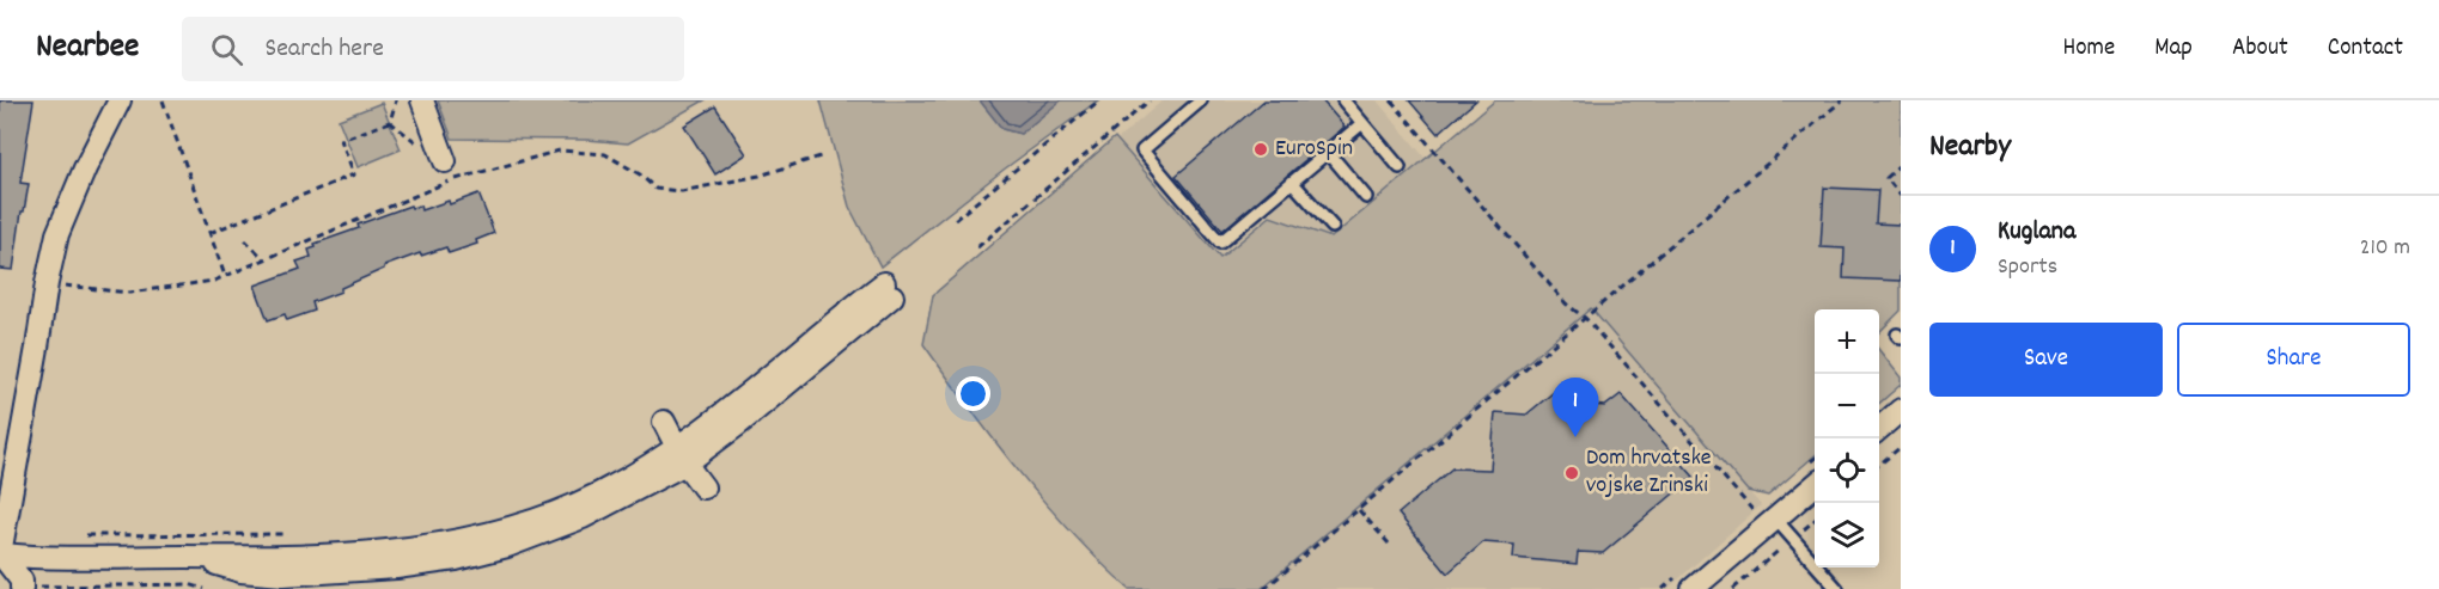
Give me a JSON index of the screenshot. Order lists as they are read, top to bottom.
{
  "places": ["EuroSpin", "Dom hrvatske vojske Zrinski"],
  "page": {
    "header": "Nearbee",
    "search": "Search here",
    "nav": [
      "Home",
      "Map",
      "About",
      "Contact"
    ],
    "heading": "Nearby",
    "list": [
      {
        "mark": "1",
        "name": "Kuglana",
        "note": "Sports",
        "value": "210 m"
      }
    ],
    "buttons": ["Save", "Share"],
    "map_buttons": ["+", "−"],
    "pins": "1"
  }
}
